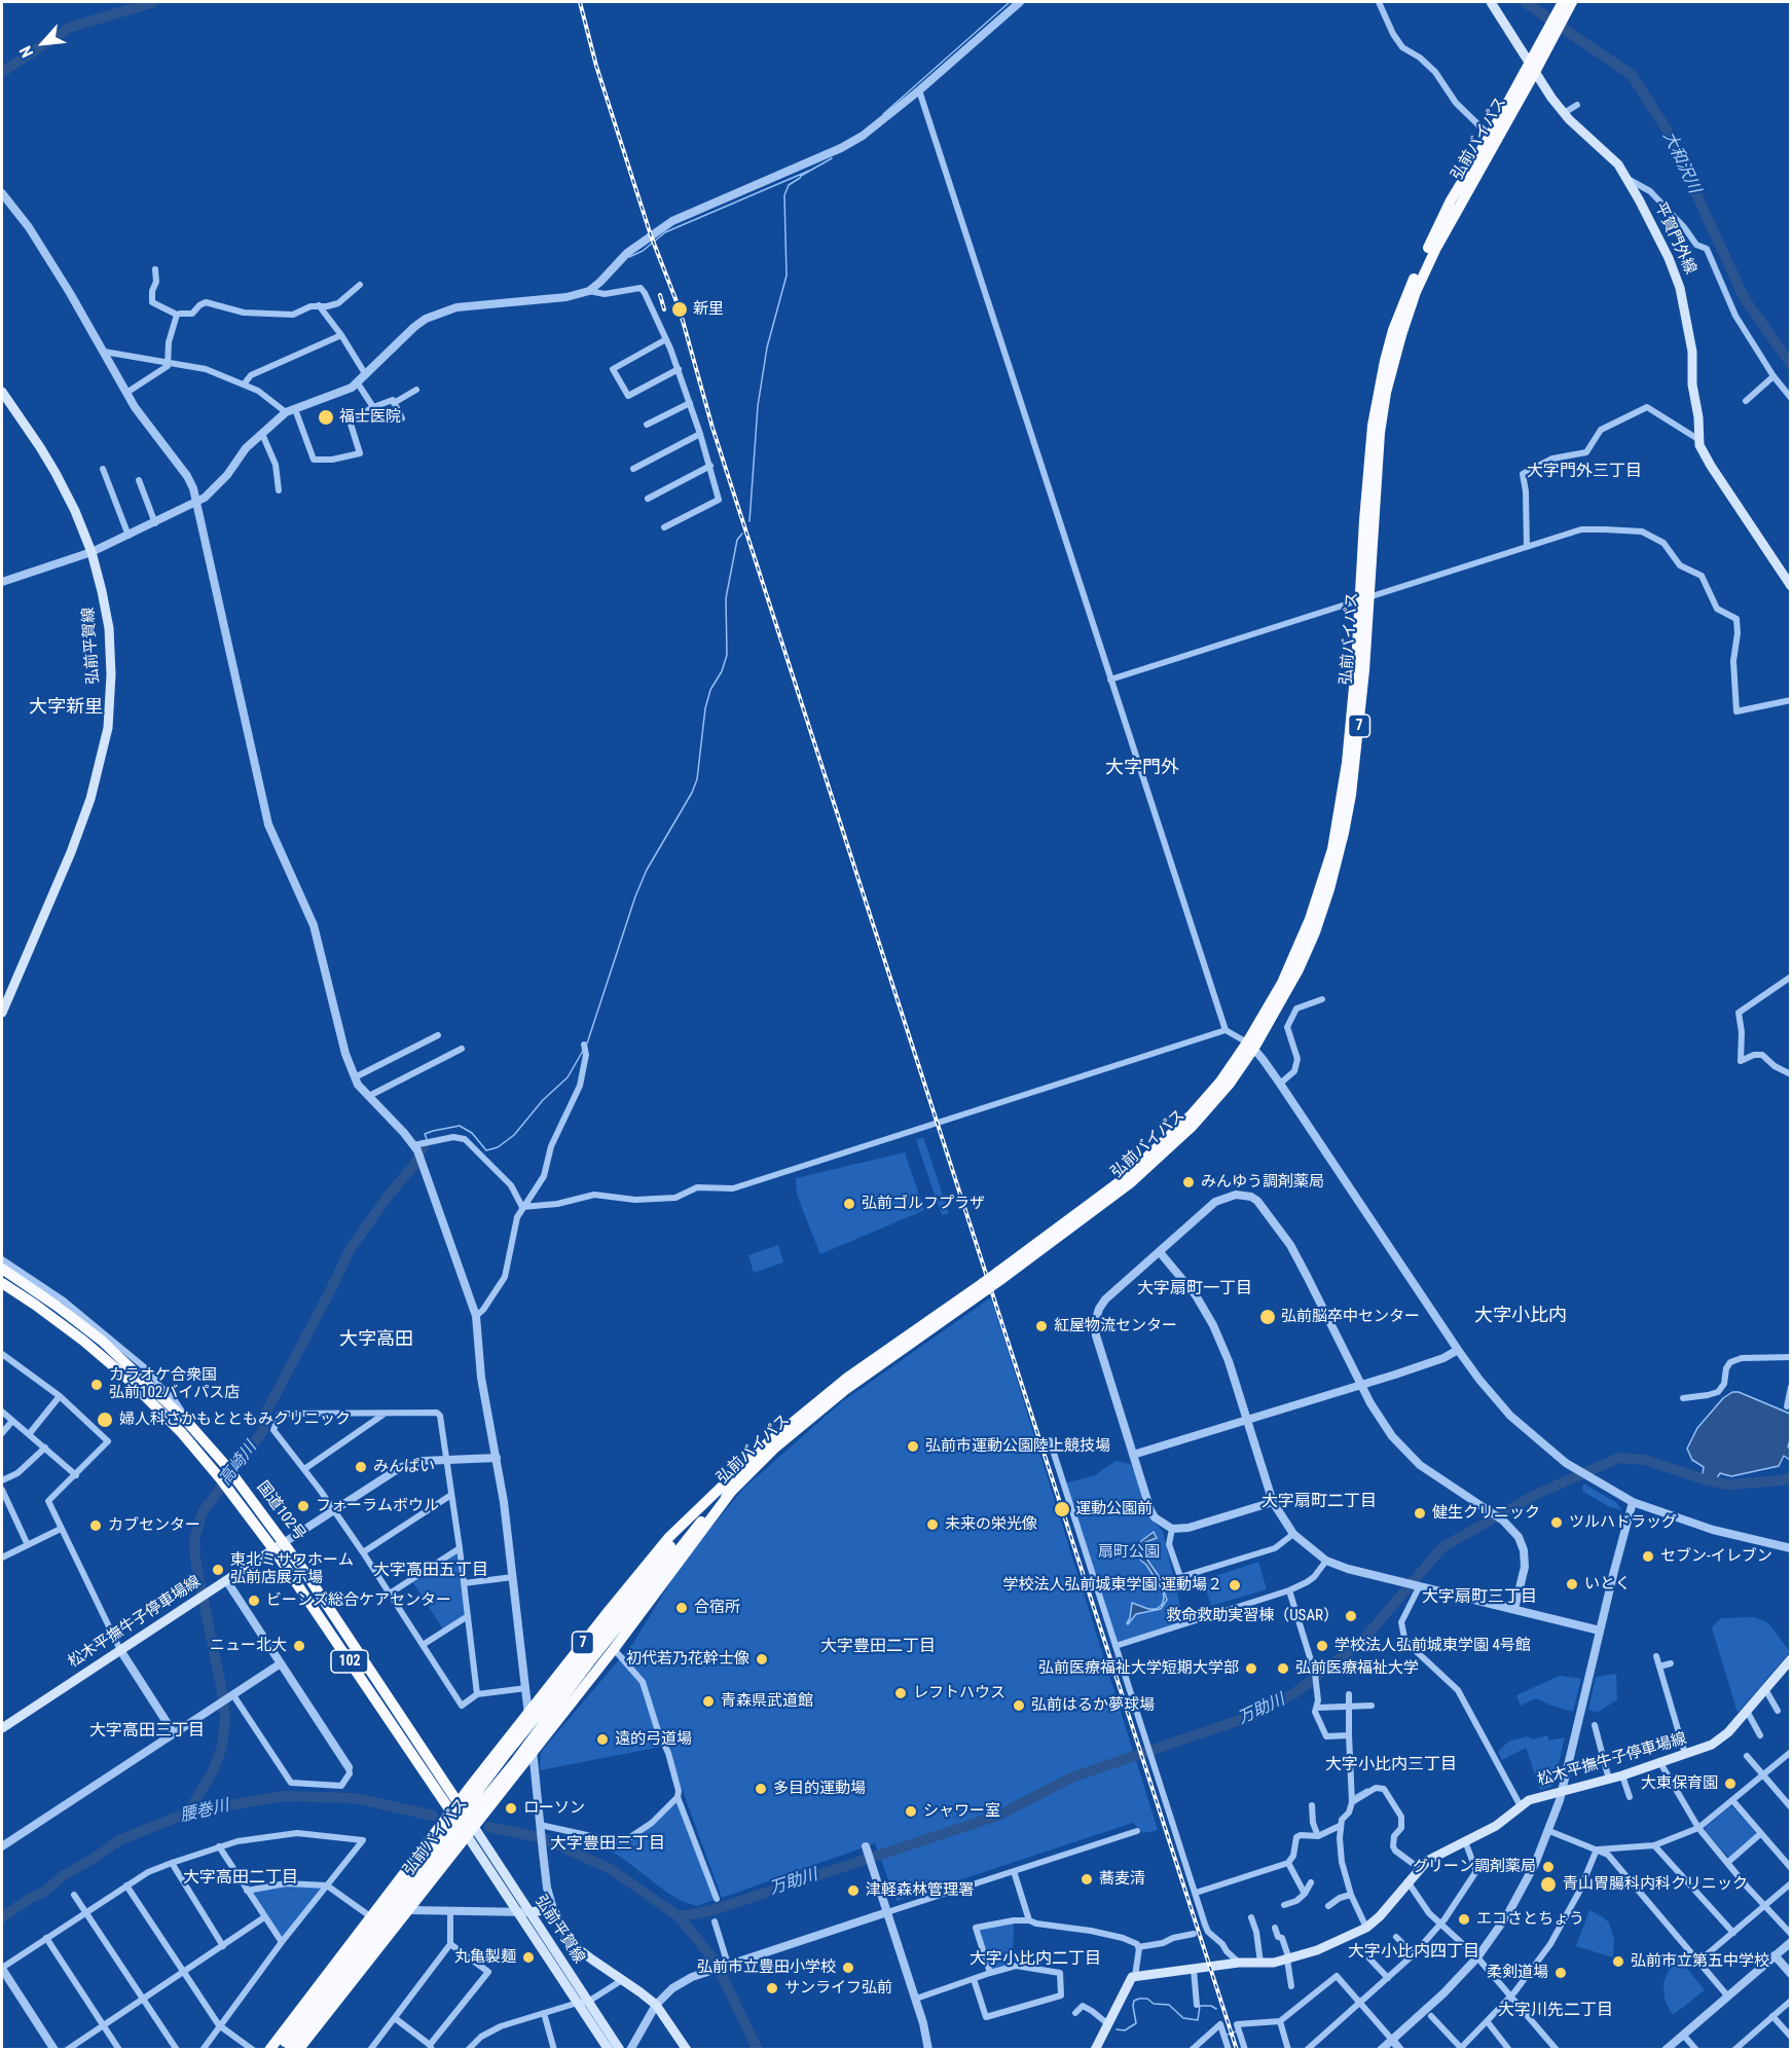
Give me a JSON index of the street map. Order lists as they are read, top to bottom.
{
  "streets": {
    "highway": [
      "弘前バイパス",
      "7",
      "国道102号",
      "102"
    ],
    "main road": ["平賀門外線", "弘前平賀線", "松木平撫牛子停車場線"]
  },
  "crossings": [
    ["弘前バイパス", "平賀門外線"],
    ["弘前バイパス", "7"],
    ["弘前平賀線", "7"],
    ["弘前平賀線", "国道102号"],
    ["7", "国道102号"],
    ["国道102号", "松木平撫牛子停車場線"]
  ],
  "districts": [
    "大字門外三丁目",
    "大字新里",
    "大字門外",
    "大字扇町一丁目",
    "大字小比内",
    "大字高田",
    "大字扇町二丁目",
    "大字高田五丁目",
    "大字扇町三丁目",
    "大字豊田二丁目",
    "大字高田三丁目",
    "大字小比内三丁目",
    "大字豊田三丁目",
    "大字高田二丁目",
    "大字小比内四丁目",
    "大字小比内二丁目",
    "大字川先二丁目"
  ],
  "water": [
    "大和沢川",
    "高崎川",
    "万助川",
    "腰巻川"
  ],
  "parks": ["扇町公園"],
  "places": [
    "新里",
    "福士医院",
    "みんゆう調剤薬局",
    "弘前ゴルフプラザ",
    "弘前脳卒中センター",
    "紅屋物流センター",
    "カラオケ合衆国 弘前102バイパス店",
    "婦人科さかもとともみクリニック",
    "弘前市運動公園陸上競技場",
    "みんぱい",
    "フォーラムボウル",
    "運動公園前",
    "健生クリニック",
    "ツルハドラッグ",
    "未来の栄光像",
    "カブセンター",
    "セブン-イレブン",
    "東北ミサワホーム 弘前店展示場",
    "いとく",
    "学校法人弘前城東学園 運動場２",
    "ビーンズ総合ケアセンター",
    "合宿所",
    "救命救助実習棟（USAR）",
    "ニュー北大",
    "学校法人弘前城東学園 4号館",
    "初代若乃花幹士像",
    "弘前医療福祉大学短期大学部",
    "弘前医療福祉大学",
    "レフトハウス",
    "青森県武道館",
    "弘前はるか夢球場",
    "遠的弓道場",
    "大東保育園",
    "多目的運動場",
    "ローソン",
    "シャワー室",
    "グリーン調剤薬局",
    "蕎麦清",
    "青山胃腸科内科クリニック",
    "津軽森林管理署",
    "エコさとちょう",
    "丸亀製麺",
    "弘前市立第五中学校",
    "弘前市立豊田小学校",
    "柔剣道場",
    "サンライフ弘前"
  ],
  "north": "bottom left"
}
